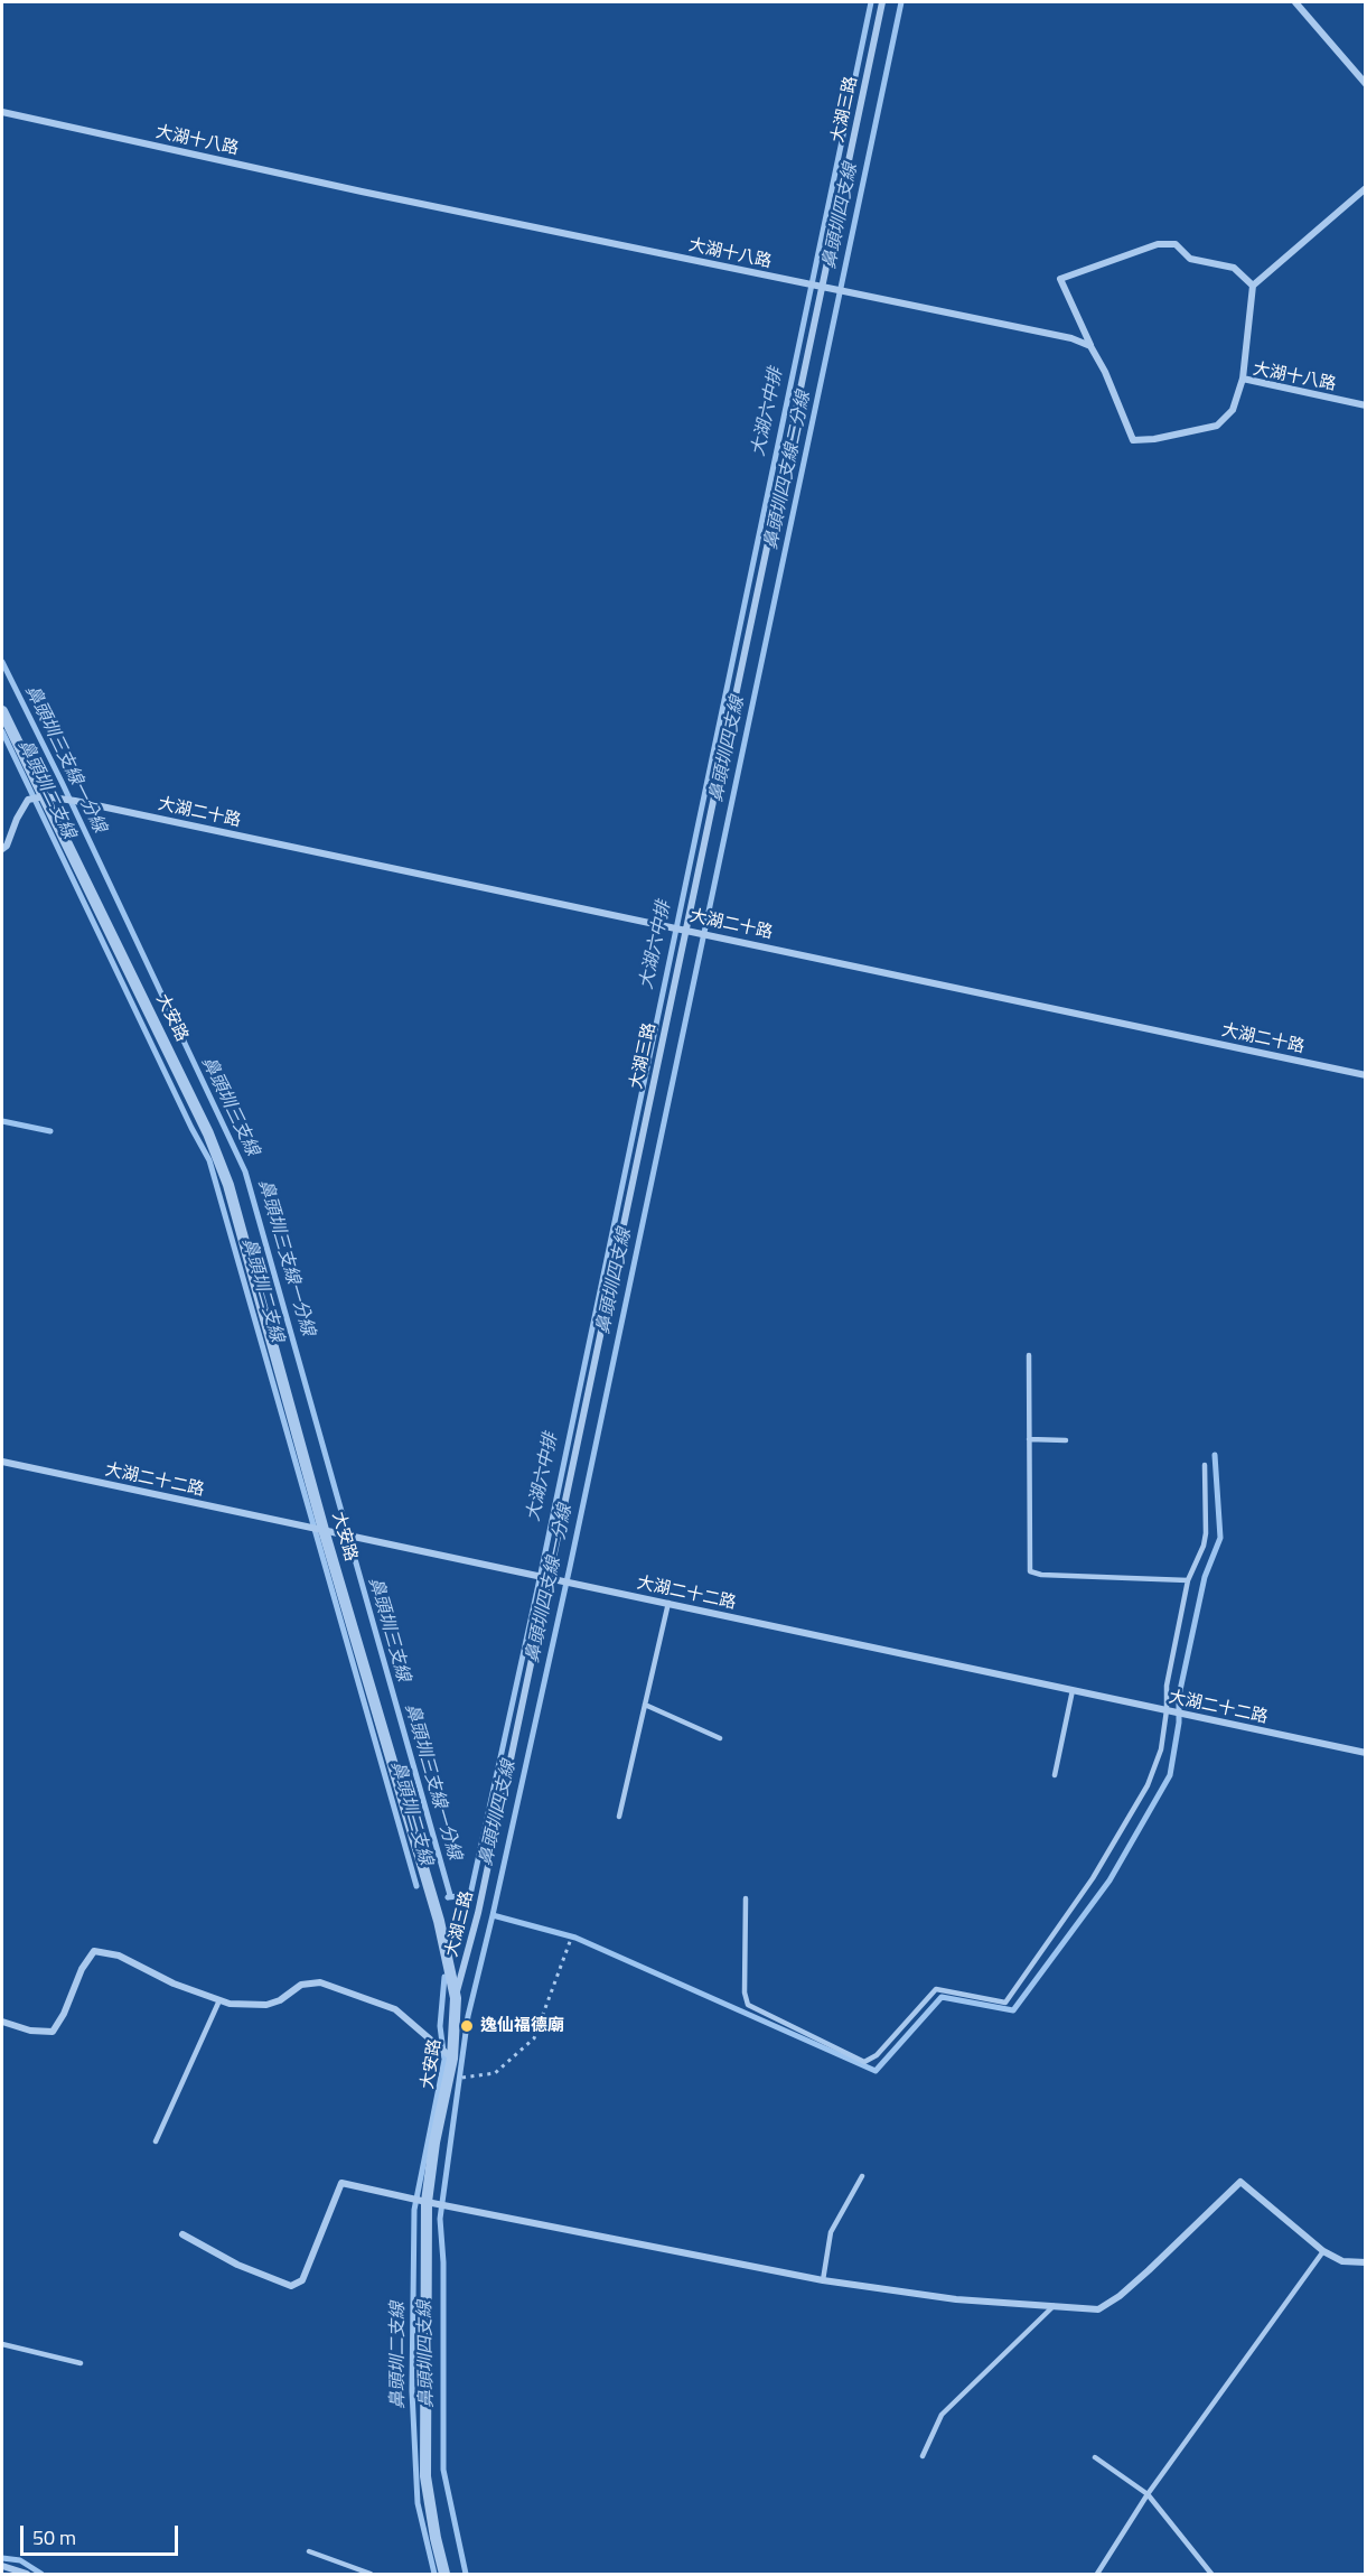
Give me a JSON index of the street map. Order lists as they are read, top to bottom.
{
  "streets": {
    "street": [
      "大湖三路",
      "大湖十八路",
      "大湖二十路",
      "大安路",
      "大湖二十二路"
    ]
  },
  "crossings": [
    ["大湖三路", "大湖十八路"],
    ["大湖三路", "大湖二十路"],
    ["大湖三路", "大安路"],
    ["大湖三路", "大湖二十二路"],
    ["大湖二十路", "大安路"],
    ["大安路", "大湖二十二路"]
  ],
  "water": [
    "鼻頭圳四支線",
    "大湖六中排",
    "鼻頭圳四支線二分線",
    "鼻頭圳三支線一分線",
    "鼻頭圳二支線",
    "鼻頭圳三支線",
    "鼻頭圳四支線一分線"
  ],
  "places": ["逸仙福德廟"],
  "scale_bar": "50 m"
}
